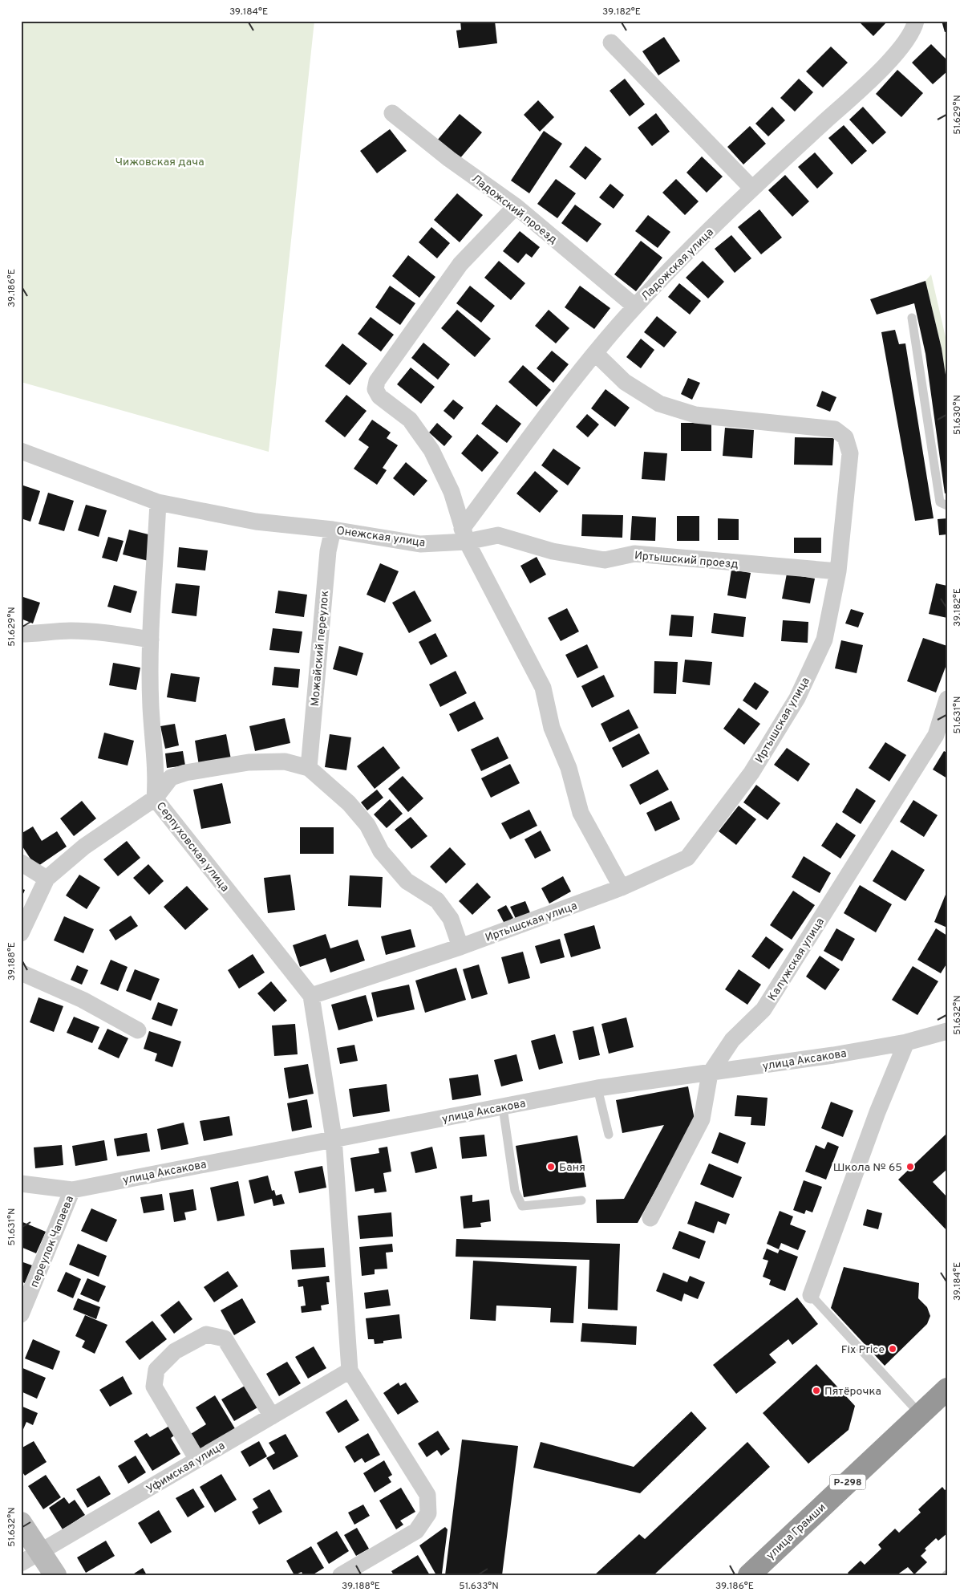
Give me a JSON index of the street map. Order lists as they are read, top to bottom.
{
  "streets": {
    "highway": ["Р-298", "улица Грамши"],
    "street": [
      "Ладожский проезд",
      "Ладожская улица",
      "Онежская улица",
      "Иртышский проезд",
      "Можайский переулок",
      "Иртышская улица",
      "Серпуховская улица",
      "Калужская улица",
      "улица Аксакова",
      "переулок Чапаева",
      "Уфимская улица"
    ]
  },
  "crossings": [
    ["Ладожский проезд", "Ладожская улица"],
    ["Ладожская улица", "Онежская улица"],
    ["Ладожская улица", "Иртышский проезд"],
    ["Ладожская улица", "Иртышская улица"],
    ["Онежская улица", "Иртышский проезд"],
    ["Онежская улица", "Можайский переулок"],
    ["Онежская улица", "Серпуховская улица"],
    ["Иртышский проезд", "Иртышская улица"],
    ["Иртышская улица", "Серпуховская улица"],
    ["Серпуховская улица", "улица Аксакова"],
    ["Серпуховская улица", "Уфимская улица"],
    ["Калужская улица", "улица Аксакова"],
    ["улица Аксакова", "переулок Чапаева"]
  ],
  "parks": ["Чижовская дача"],
  "places": [
    "Баня",
    "Школа № 65",
    "Fix Price",
    "Пятёрочка"
  ],
  "coordinates": [
    "39.184°E",
    "39.182°E",
    "51.629°N",
    "39.186°E",
    "51.630°N",
    "51.631°N",
    "39.188°E",
    "51.632°N",
    "51.633°N"
  ]
}
